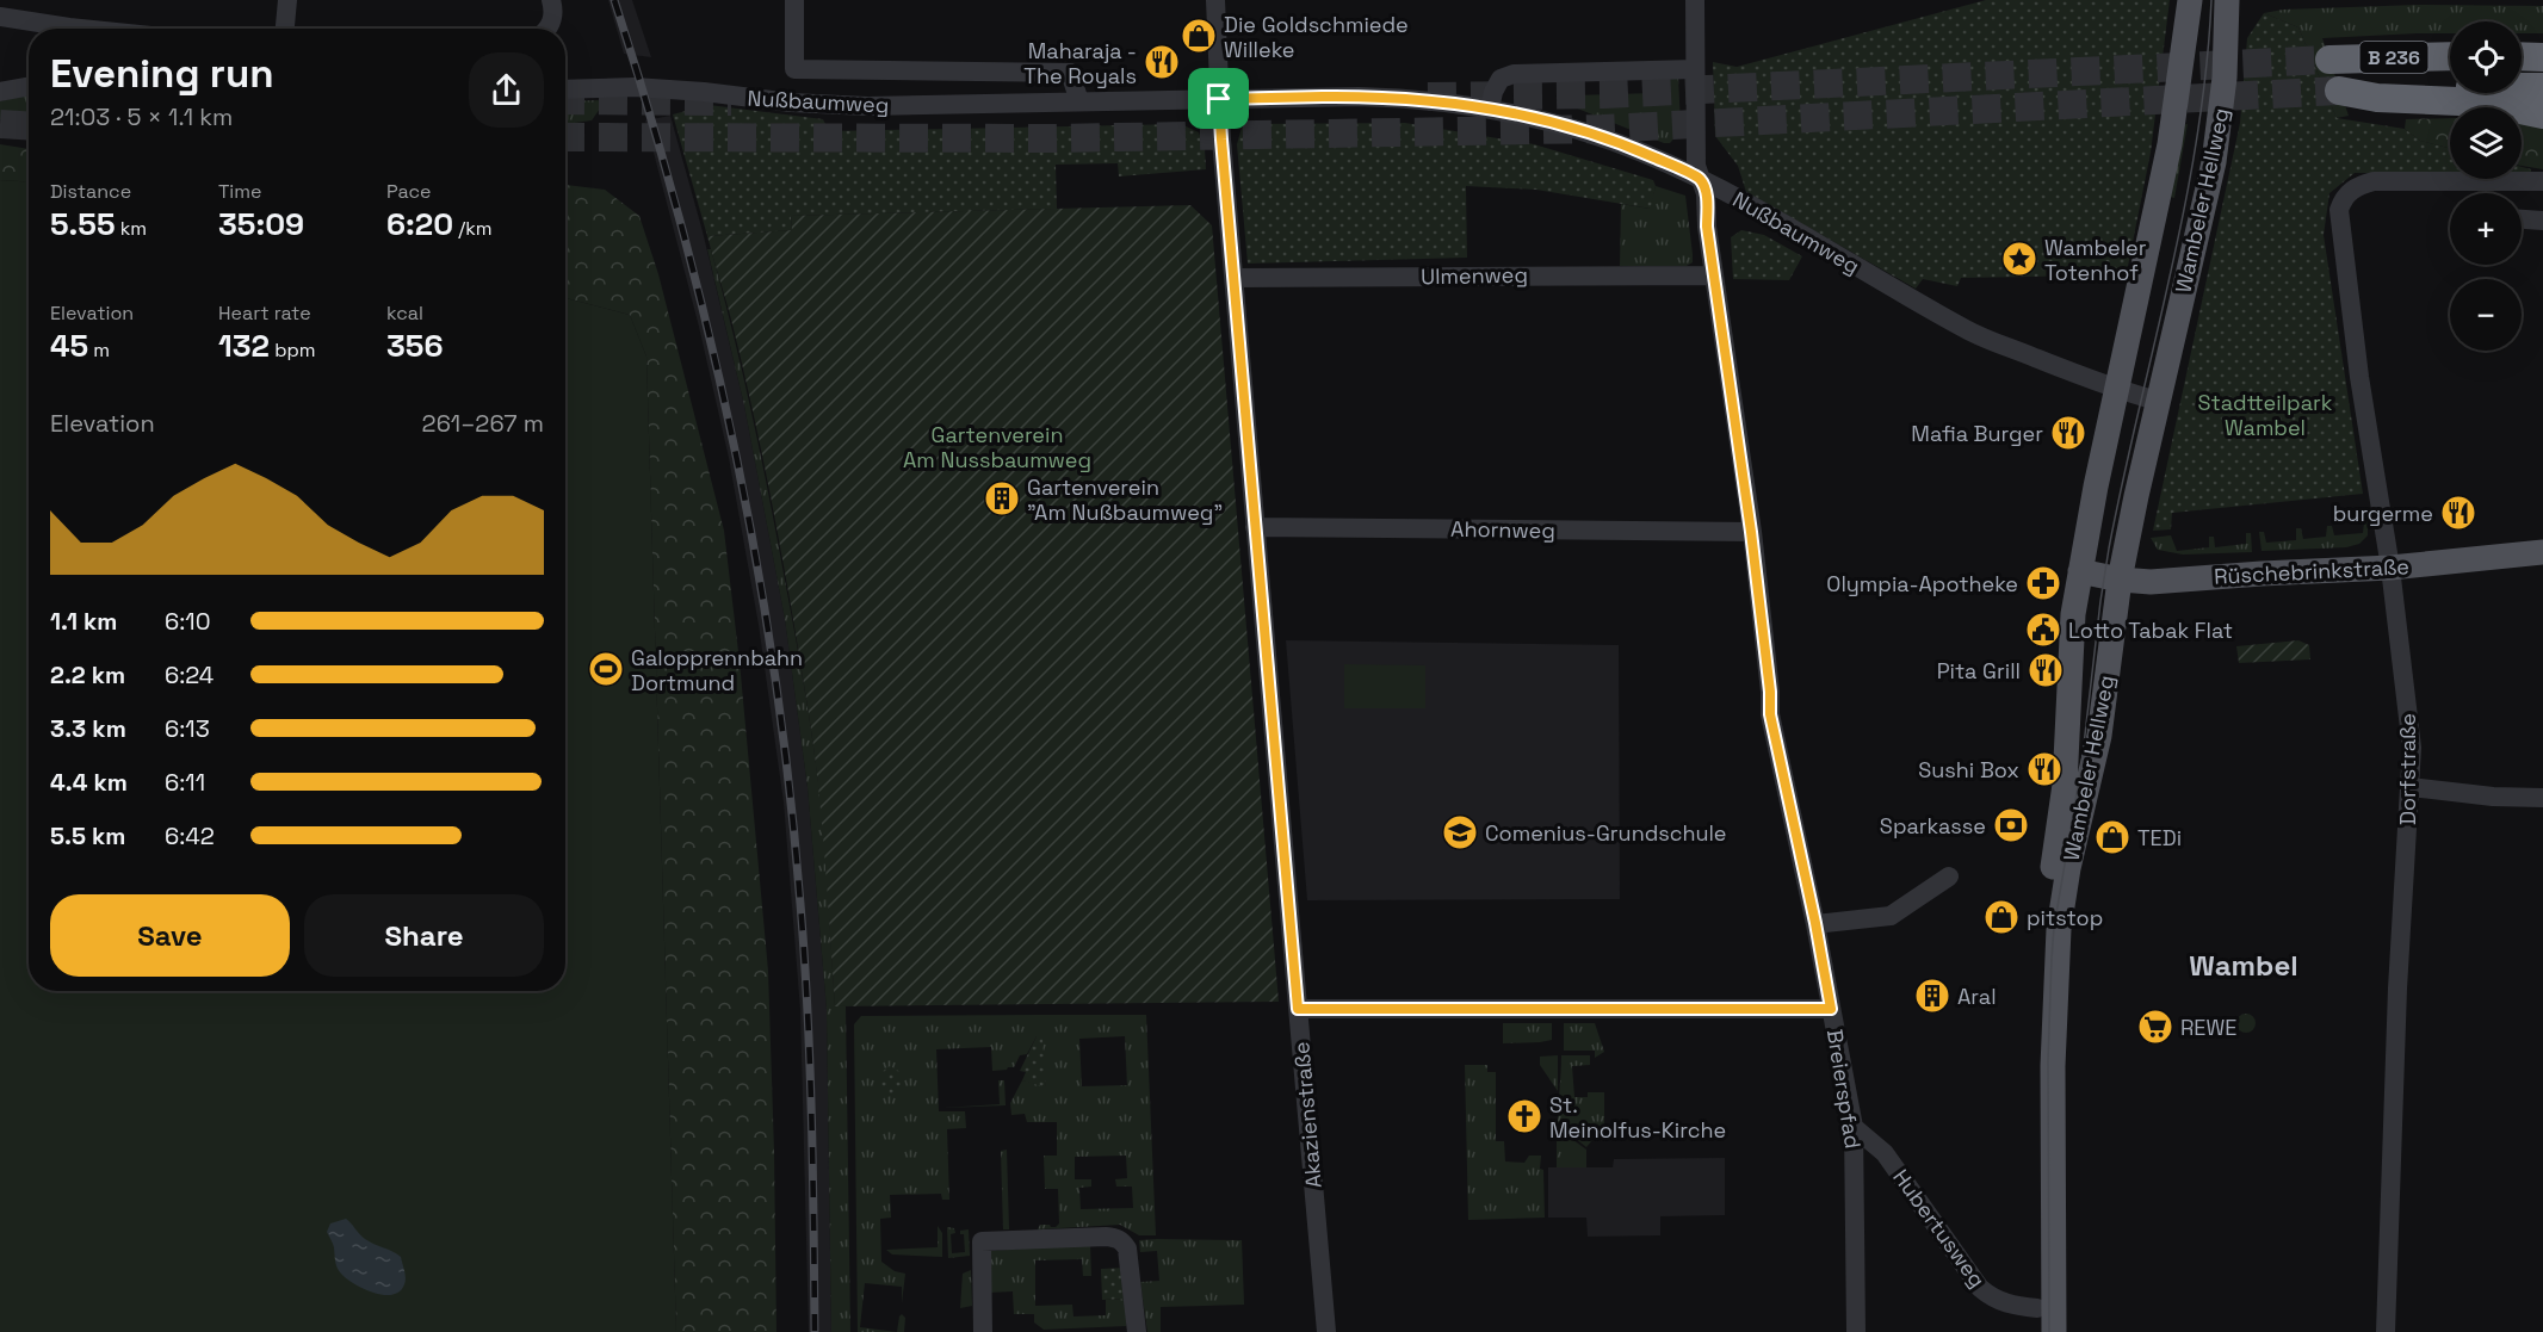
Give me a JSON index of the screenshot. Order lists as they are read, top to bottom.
{
  "streets": {
    "highway": ["B 236"],
    "main road": ["Wambeler Hellweg", "Rüschebrinkstraße"],
    "street": [
      "Nußbaumweg",
      "Ulmenweg",
      "Ahornweg",
      "Dorfstraße",
      "Breierspfad",
      "Akazienstraße",
      "Hubertusweg"
    ]
  },
  "crossings": [
    ["Nußbaumweg", "Wambeler Hellweg"],
    ["Nußbaumweg", "Breierspfad"],
    ["Nußbaumweg", "Akazienstraße"],
    ["Wambeler Hellweg", "Rüschebrinkstraße"],
    ["Wambeler Hellweg", "Hubertusweg"],
    ["Ulmenweg", "Breierspfad"],
    ["Ulmenweg", "Akazienstraße"],
    ["Ahornweg", "Breierspfad"],
    ["Ahornweg", "Akazienstraße"],
    ["Rüschebrinkstraße", "Dorfstraße"],
    ["Breierspfad", "Hubertusweg"]
  ],
  "districts": ["Wambel"],
  "parks": ["Stadtteilpark Wambel", "Gartenverein Am Nussbaumweg"],
  "places": {
    "shop": ["Die Goldschmiede Willeke", "TEDi", "pitstop"],
    "restaurant": [
      "Maharaja - The Royals",
      "Mafia Burger",
      "burgerme",
      "Pita Grill",
      "Sushi Box"
    ],
    "place": ["Wambeler Totenhof"],
    "building": ["Gartenverein \"Am Nußbaumweg\"", "Aral"],
    "pharmacy": ["Olympia-Apotheke"],
    "public building": ["Lotto Tabak Flat"],
    "sports": ["Galopprennbahn Dortmund"],
    "bank": ["Sparkasse"],
    "school or university": ["Comenius-Grundschule"],
    "supermarket": ["REWE"],
    "church": ["St. Meinolfus-Kirche"]
  },
  "page": {
    "map_buttons": ["+", "−"],
    "heading": ["Evening run", "21:03 · 5 × 1.1 km"],
    "stats": [
      ["Distance", "5.55 km"],
      ["Time", "35:09"],
      ["Pace", "6:20 /km"],
      ["Elevation", "45 m"],
      ["Heart rate", "132 bpm"],
      ["kcal", "356"]
    ],
    "chart": ["Elevation", "261–267 m"],
    "list": [
      {
        "name": "1.1 km",
        "note": "6:10"
      },
      {
        "name": "2.2 km",
        "note": "6:24"
      },
      {
        "name": "3.3 km",
        "note": "6:13"
      },
      {
        "name": "4.4 km",
        "note": "6:11"
      },
      {
        "name": "5.5 km",
        "note": "6:42"
      }
    ],
    "buttons": ["Save", "Share"]
  }
}
